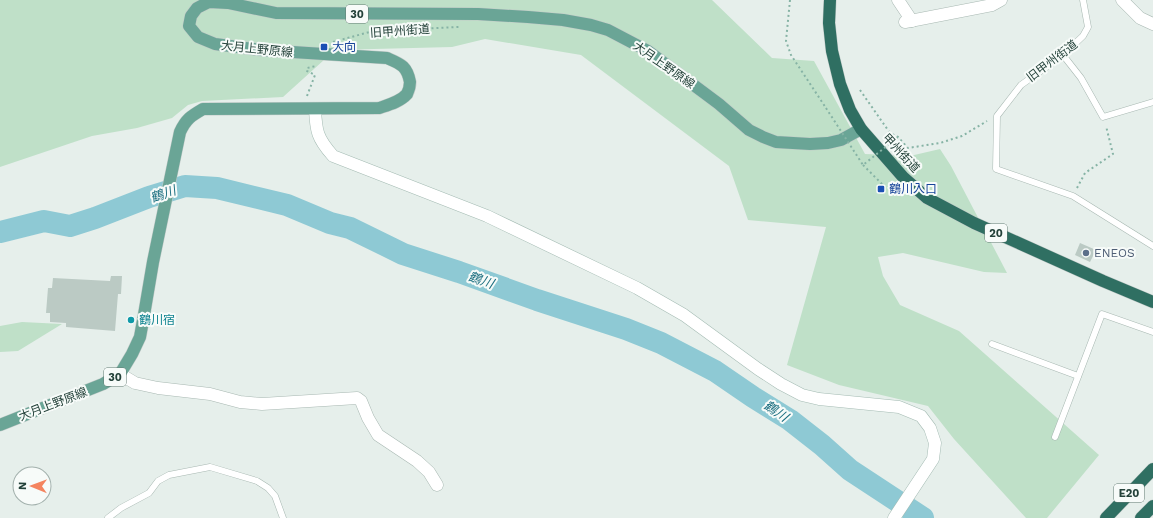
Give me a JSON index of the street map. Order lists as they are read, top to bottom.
{
  "streets": {
    "highway": ["甲州街道", "20", "E20"],
    "main road": ["30", "大月上野原線"],
    "lane": ["旧甲州街道"]
  },
  "crossings": [
    ["大月上野原線", "甲州街道"]
  ],
  "water": ["鶴川"],
  "places": {
    "transit": ["大向", "鶴川入口"],
    "other": ["ENEOS", "鶴川宿"]
  },
  "north": "left"
}
